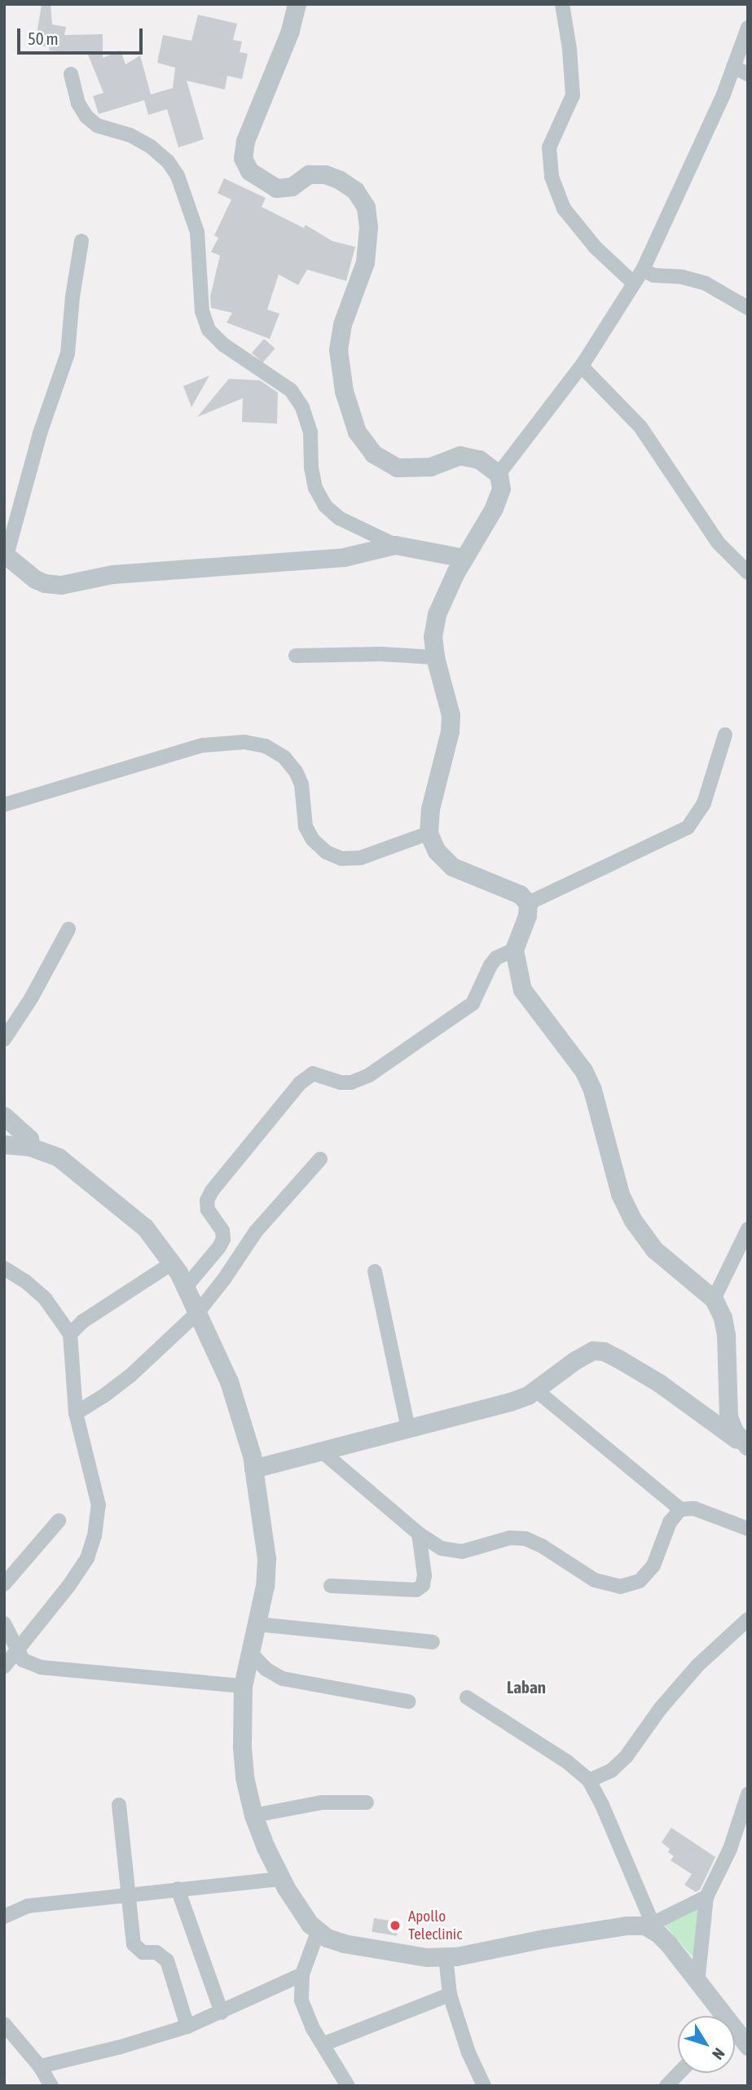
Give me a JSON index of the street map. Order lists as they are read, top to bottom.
{
  "districts": ["Laban"],
  "places": ["Apollo Teleclinic"],
  "scale_bar": "50 m",
  "north": "bottom right"
}
